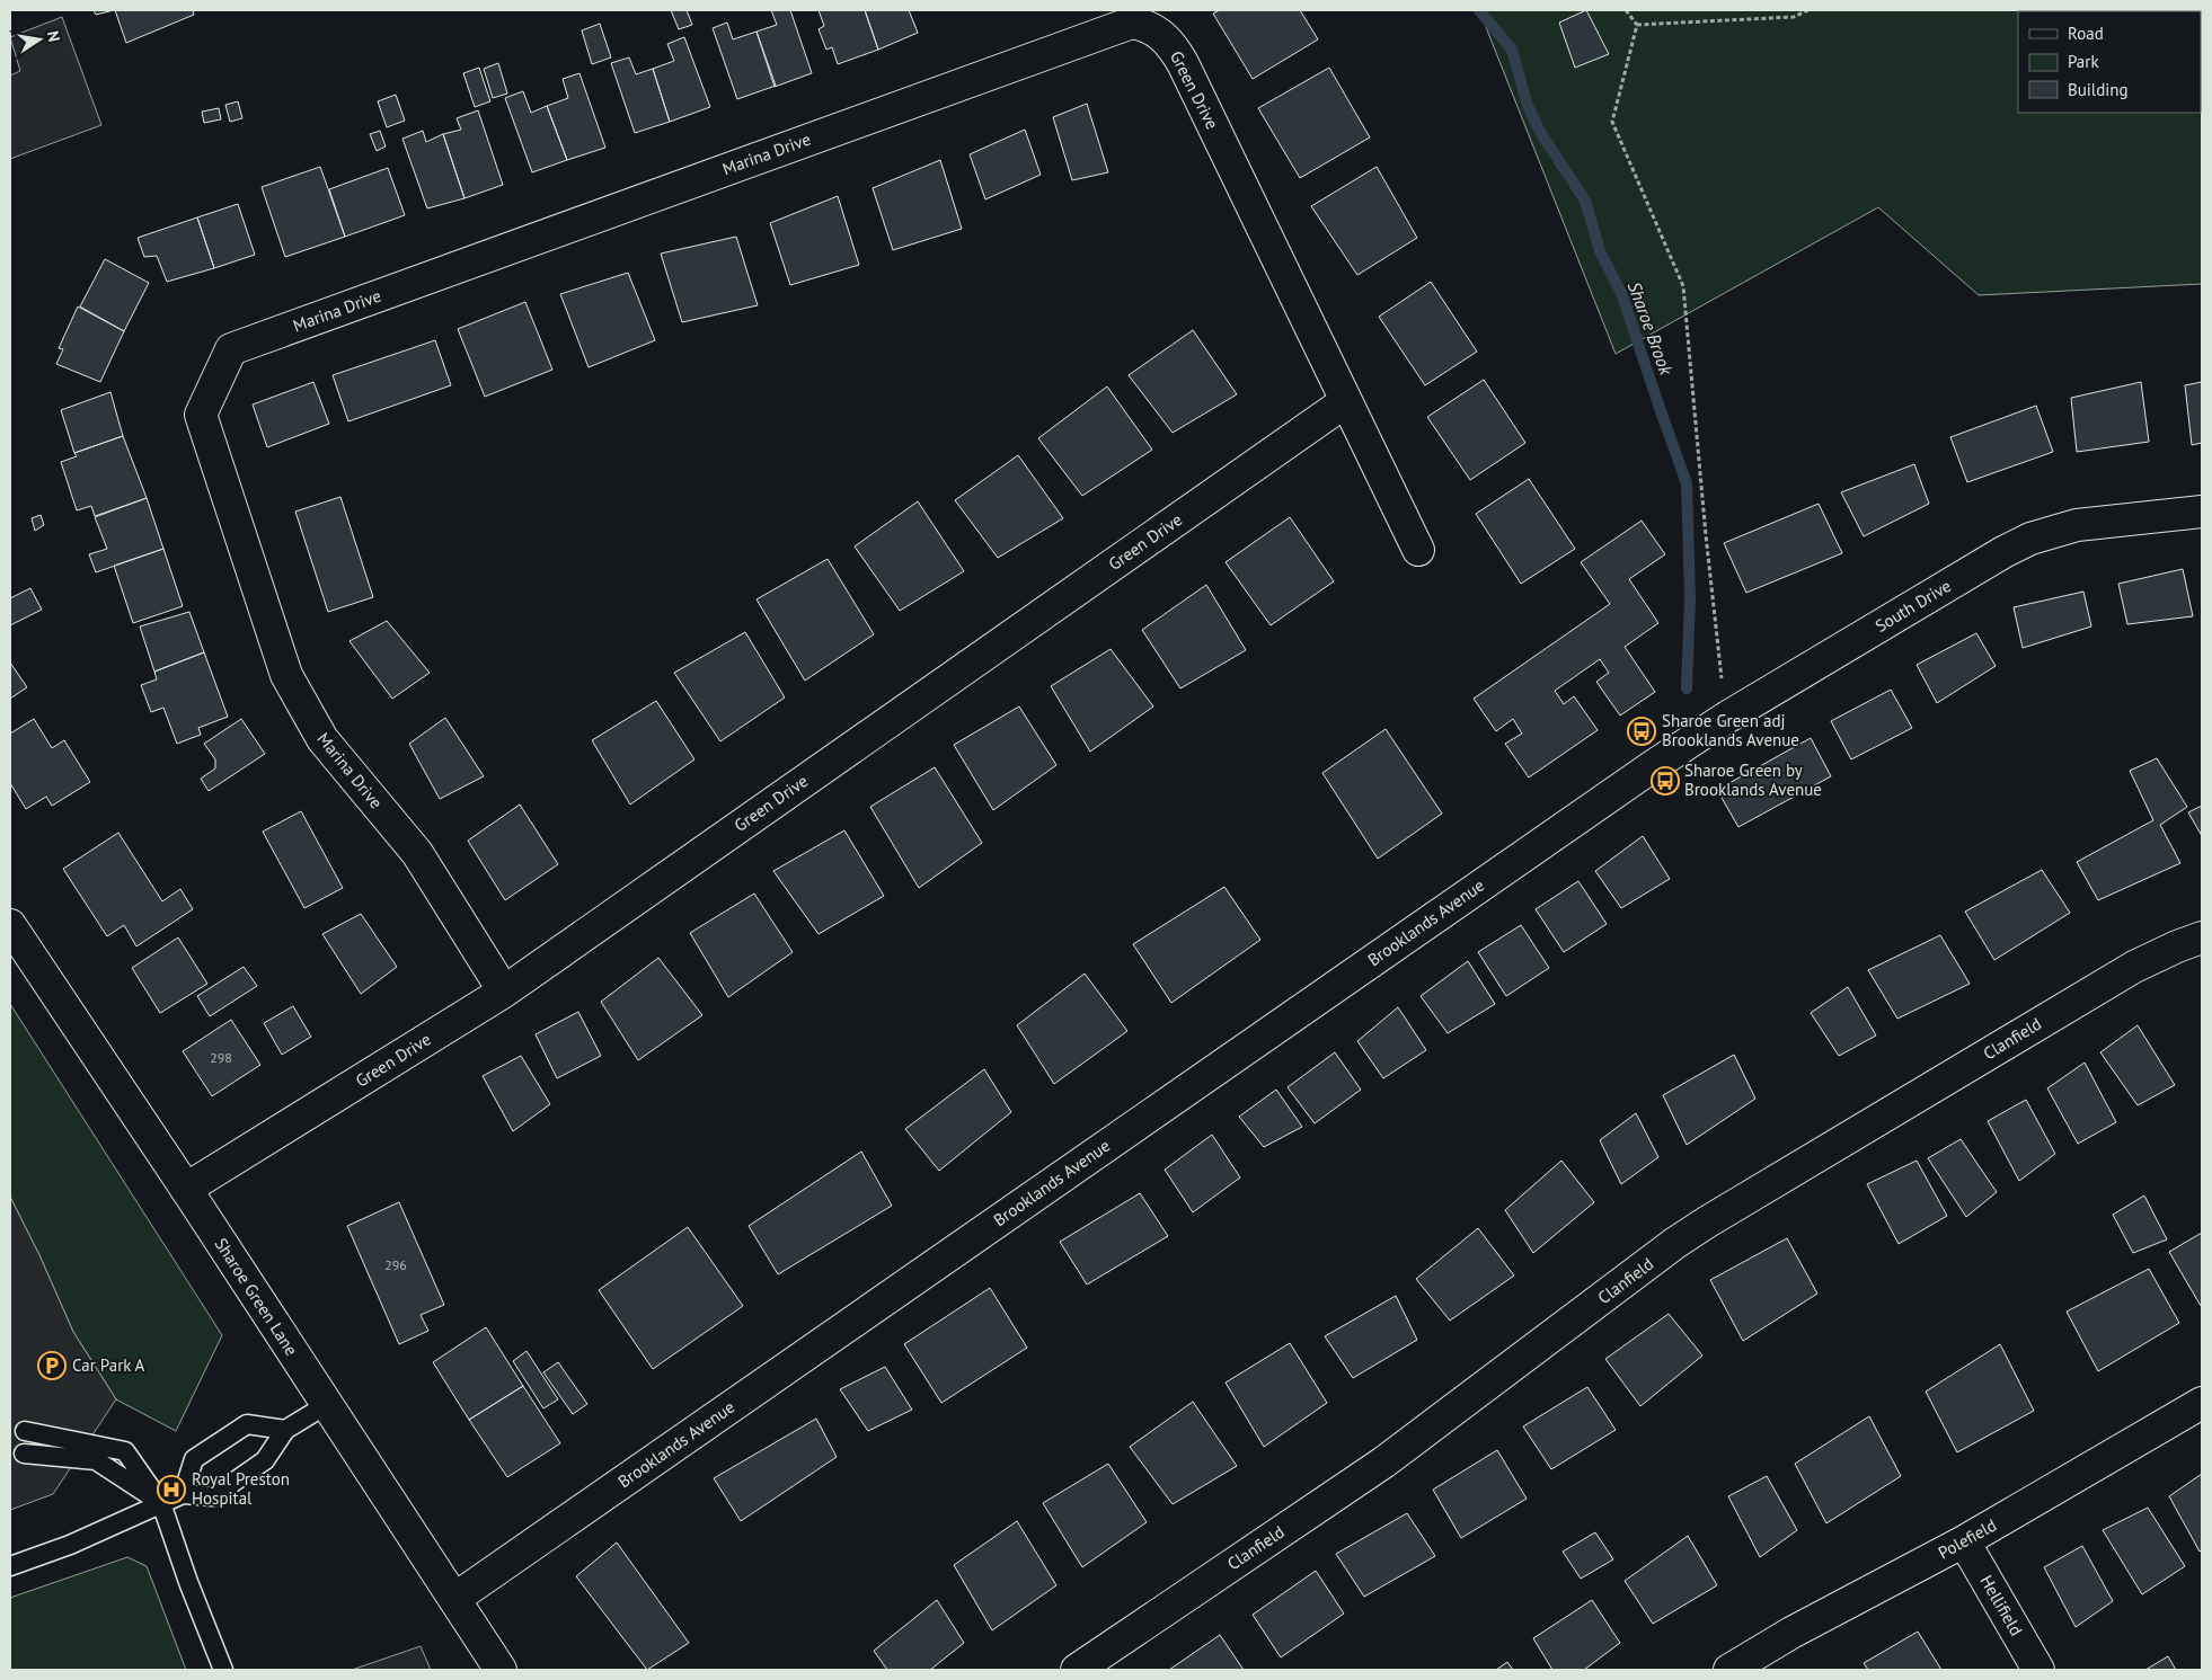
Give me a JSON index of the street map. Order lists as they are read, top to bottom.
{
  "streets": {
    "street": [
      "Green Drive",
      "Marina Drive",
      "South Drive",
      "Brooklands Avenue",
      "Clanfield",
      "Sharoe Green Lane",
      "Polefield",
      "Hellifield"
    ]
  },
  "crossings": [
    ["Green Drive", "Marina Drive"],
    ["Green Drive", "Sharoe Green Lane"],
    ["South Drive", "Brooklands Avenue"],
    ["Brooklands Avenue", "Sharoe Green Lane"],
    ["Polefield", "Hellifield"]
  ],
  "water": ["Sharoe Brook"],
  "places": {
    "bus stop": ["Sharoe Green adj Brooklands Avenue", "Sharoe Green by Brooklands Avenue"],
    "parking": ["Car Park A"],
    "hospital": ["Royal Preston Hospital"]
  },
  "house_numbers": ["298", "296"],
  "legend": ["Road", "Park", "Building"],
  "north": "right"
}
